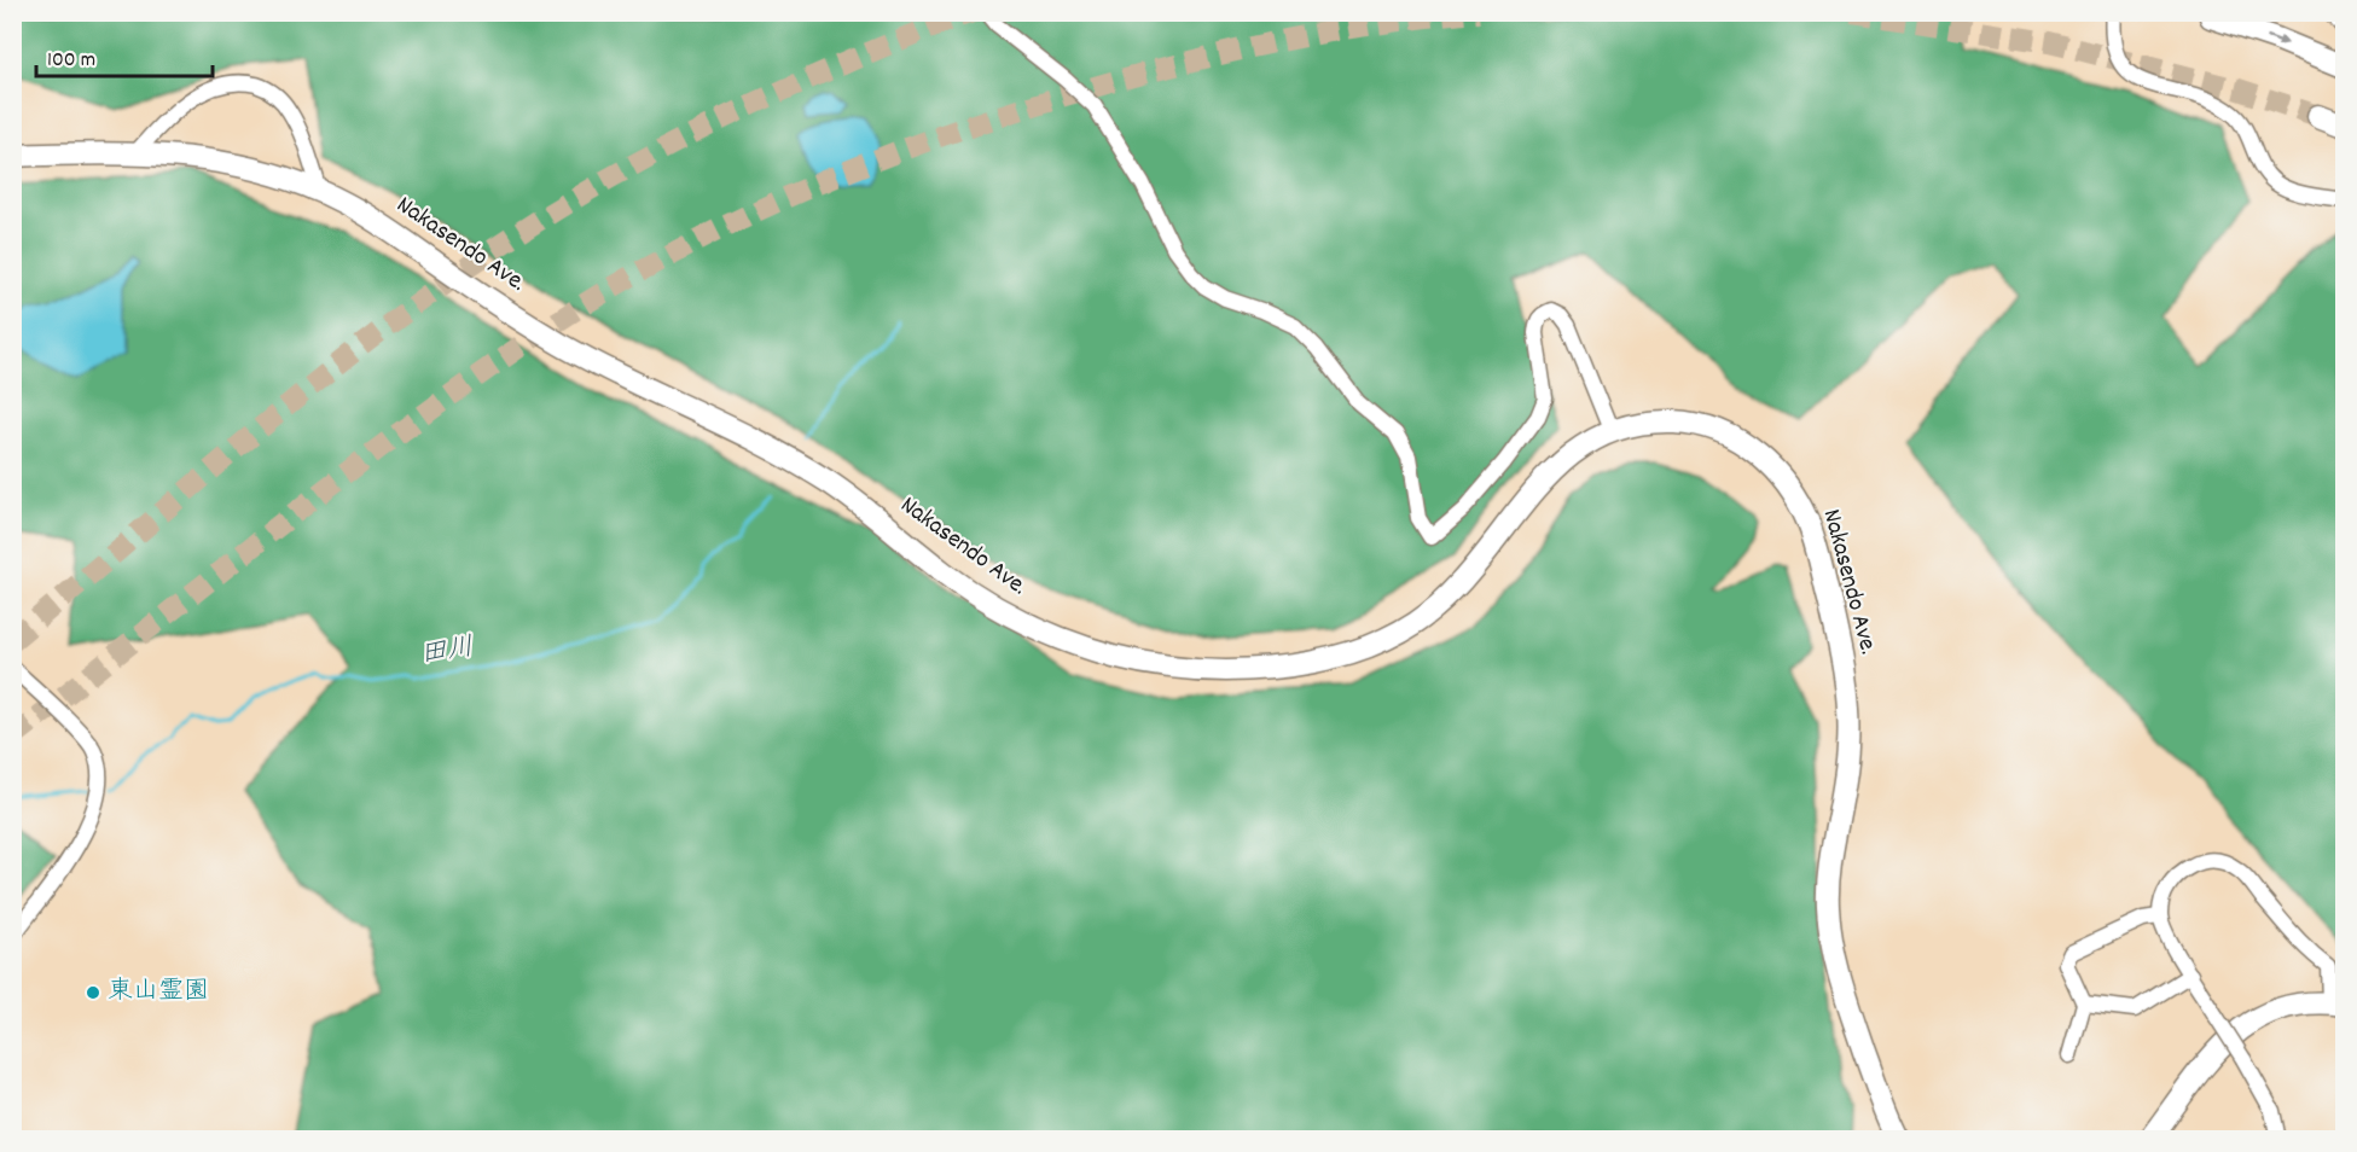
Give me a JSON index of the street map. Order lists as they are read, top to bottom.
{
  "streets": {
    "highway": ["Nakasendo Ave."]
  },
  "water": ["田川"],
  "places": ["東山霊園"],
  "scale_bar": "100 m"
}
